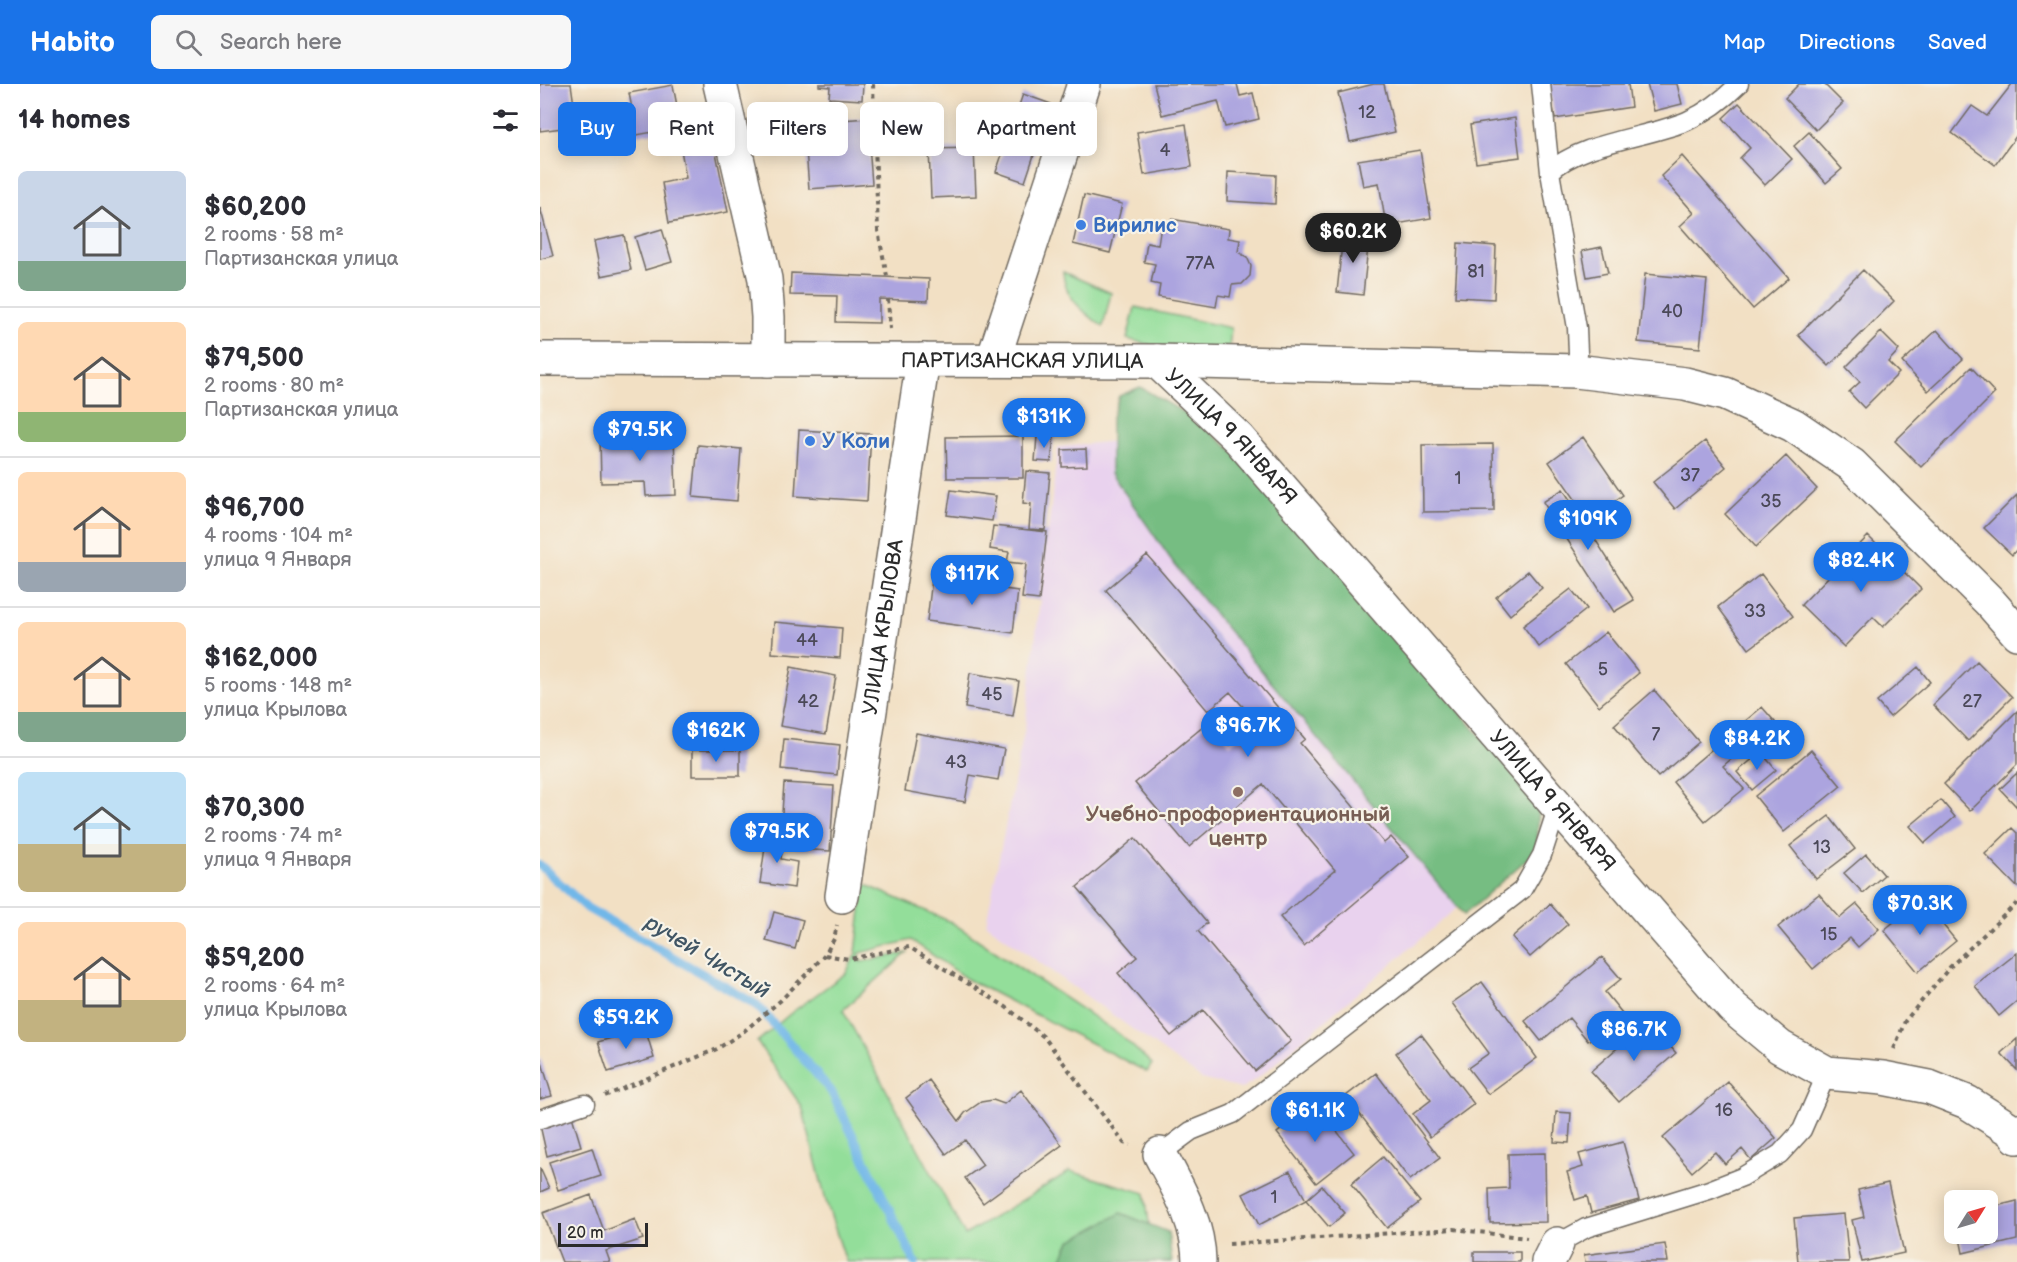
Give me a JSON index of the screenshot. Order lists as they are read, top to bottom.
{
  "streets": {
    "street": ["ПАРТИЗАНСКАЯ УЛИЦА", "УЛИЦА 9 ЯНВАРЯ", "УЛИЦА КРЫЛОВА"]
  },
  "crossings": [
    ["ПАРТИЗАНСКАЯ УЛИЦА", "УЛИЦА 9 ЯНВАРЯ"],
    ["ПАРТИЗАНСКАЯ УЛИЦА", "УЛИЦА КРЫЛОВА"]
  ],
  "water": ["ручей Чистый"],
  "places": ["Вирилис", "У Коли", "Учебно-профориентационный центр"],
  "house_numbers": [
    "12",
    "4",
    "77А",
    "81",
    "40",
    "37",
    "1",
    "35",
    "33",
    "44",
    "5",
    "45",
    "42",
    "27",
    "7",
    "43",
    "13",
    "15",
    "16",
    "1"
  ],
  "scale_bar": "20 m",
  "north": "top right",
  "page": {
    "header": "Habito",
    "search": "Search here",
    "nav": ["Map", "Directions", "Saved"],
    "heading": "14 homes",
    "chip": [
      "Buy",
      "Rent",
      "Filters",
      "New",
      "Apartment"
    ],
    "list": [
      {
        "name": "$60,200",
        "note": "2 rooms · 58 m² · Партизанская улица"
      },
      {
        "name": "$79,500",
        "note": "2 rooms · 80 m² · Партизанская улица"
      },
      {
        "name": "$96,700",
        "note": "4 rooms · 104 m² · улица 9 Января"
      },
      {
        "name": "$162,000",
        "note": "5 rooms · 148 m² · улица Крылова"
      },
      {
        "name": "$70,300",
        "note": "2 rooms · 74 m² · улица 9 Января"
      },
      {
        "name": "$59,200",
        "note": "2 rooms · 64 m² · улица Крылова"
      }
    ],
    "price": [
      "$60.2K",
      "$131K",
      "$79.5K",
      "$109K",
      "$82.4K",
      "$117K",
      "$96.7K",
      "$162K",
      "$84.2K",
      "$79.5K",
      "$70.3K",
      "$59.2K",
      "$86.7K",
      "$61.1K"
    ],
    "scale": "20 m"
  }
}
